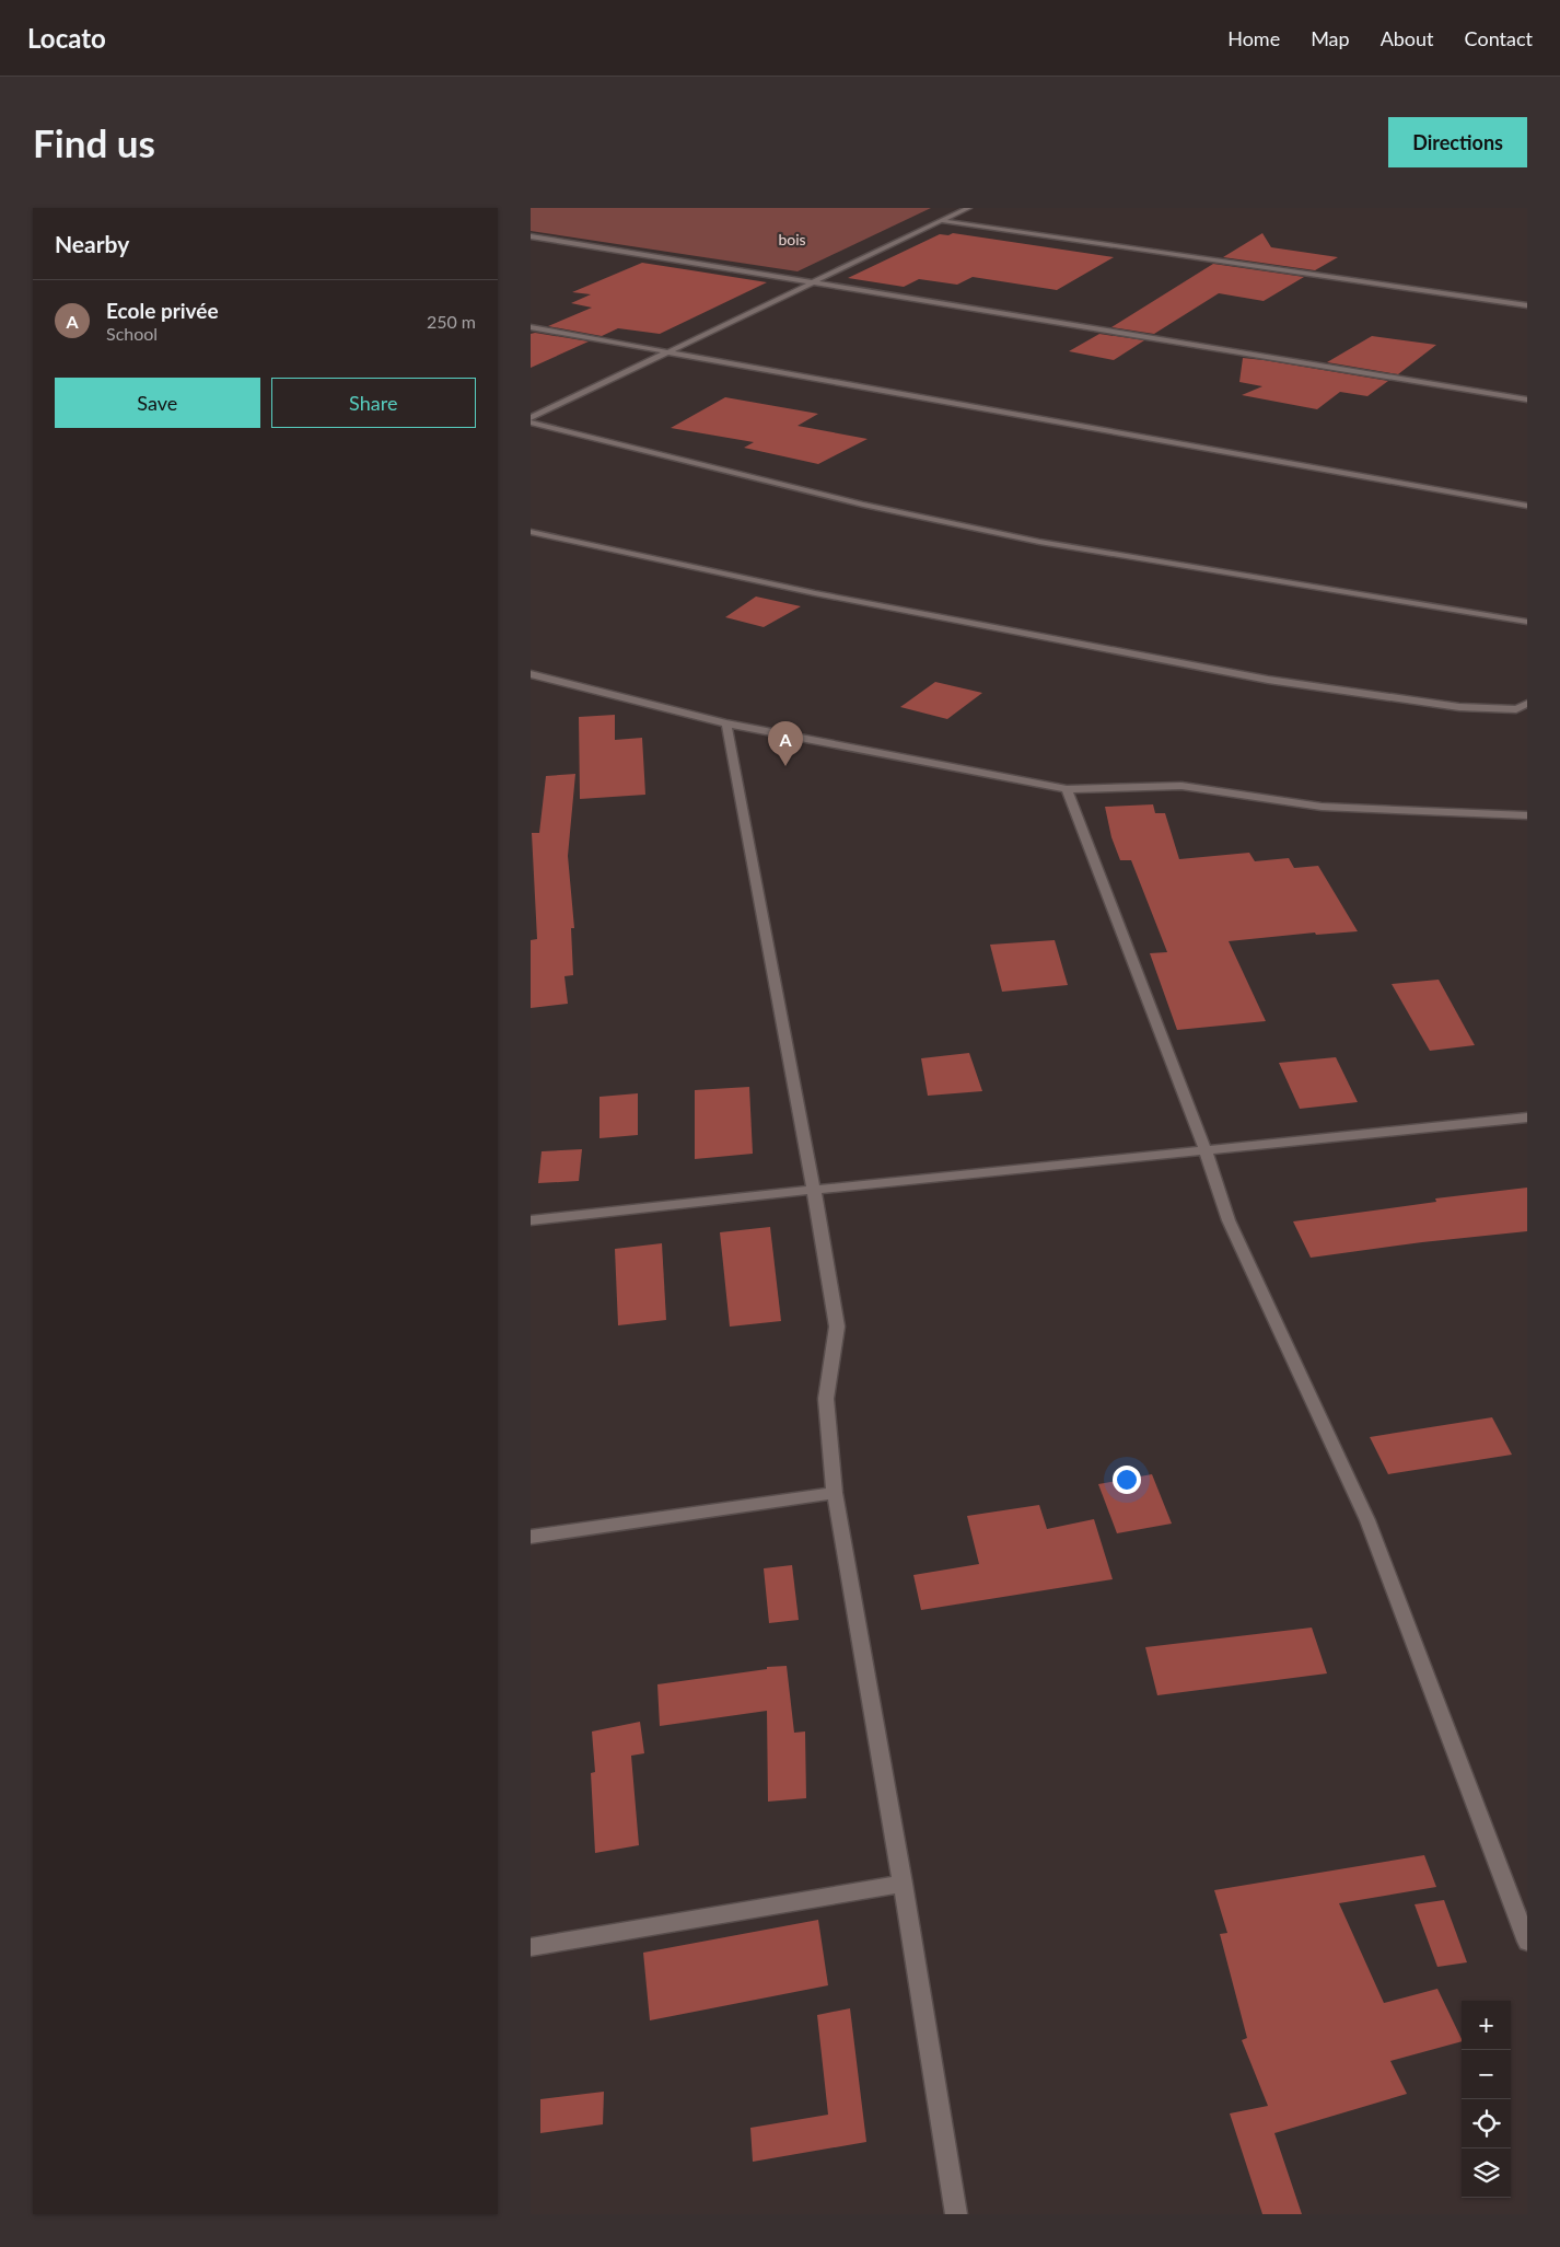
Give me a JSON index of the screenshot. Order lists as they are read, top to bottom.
{
  "parks": ["bois"],
  "page": {
    "header": "Locato",
    "nav": [
      "Home",
      "Map",
      "About",
      "Contact"
    ],
    "buttons": [
      "Directions",
      ["Save", "Share"]
    ],
    "title": "Find us",
    "heading": "Nearby",
    "list": [
      {
        "mark": "A",
        "name": "Ecole privée",
        "note": "School",
        "value": "250 m"
      }
    ],
    "pins": "A",
    "map_buttons": ["+", "−"]
  }
}
